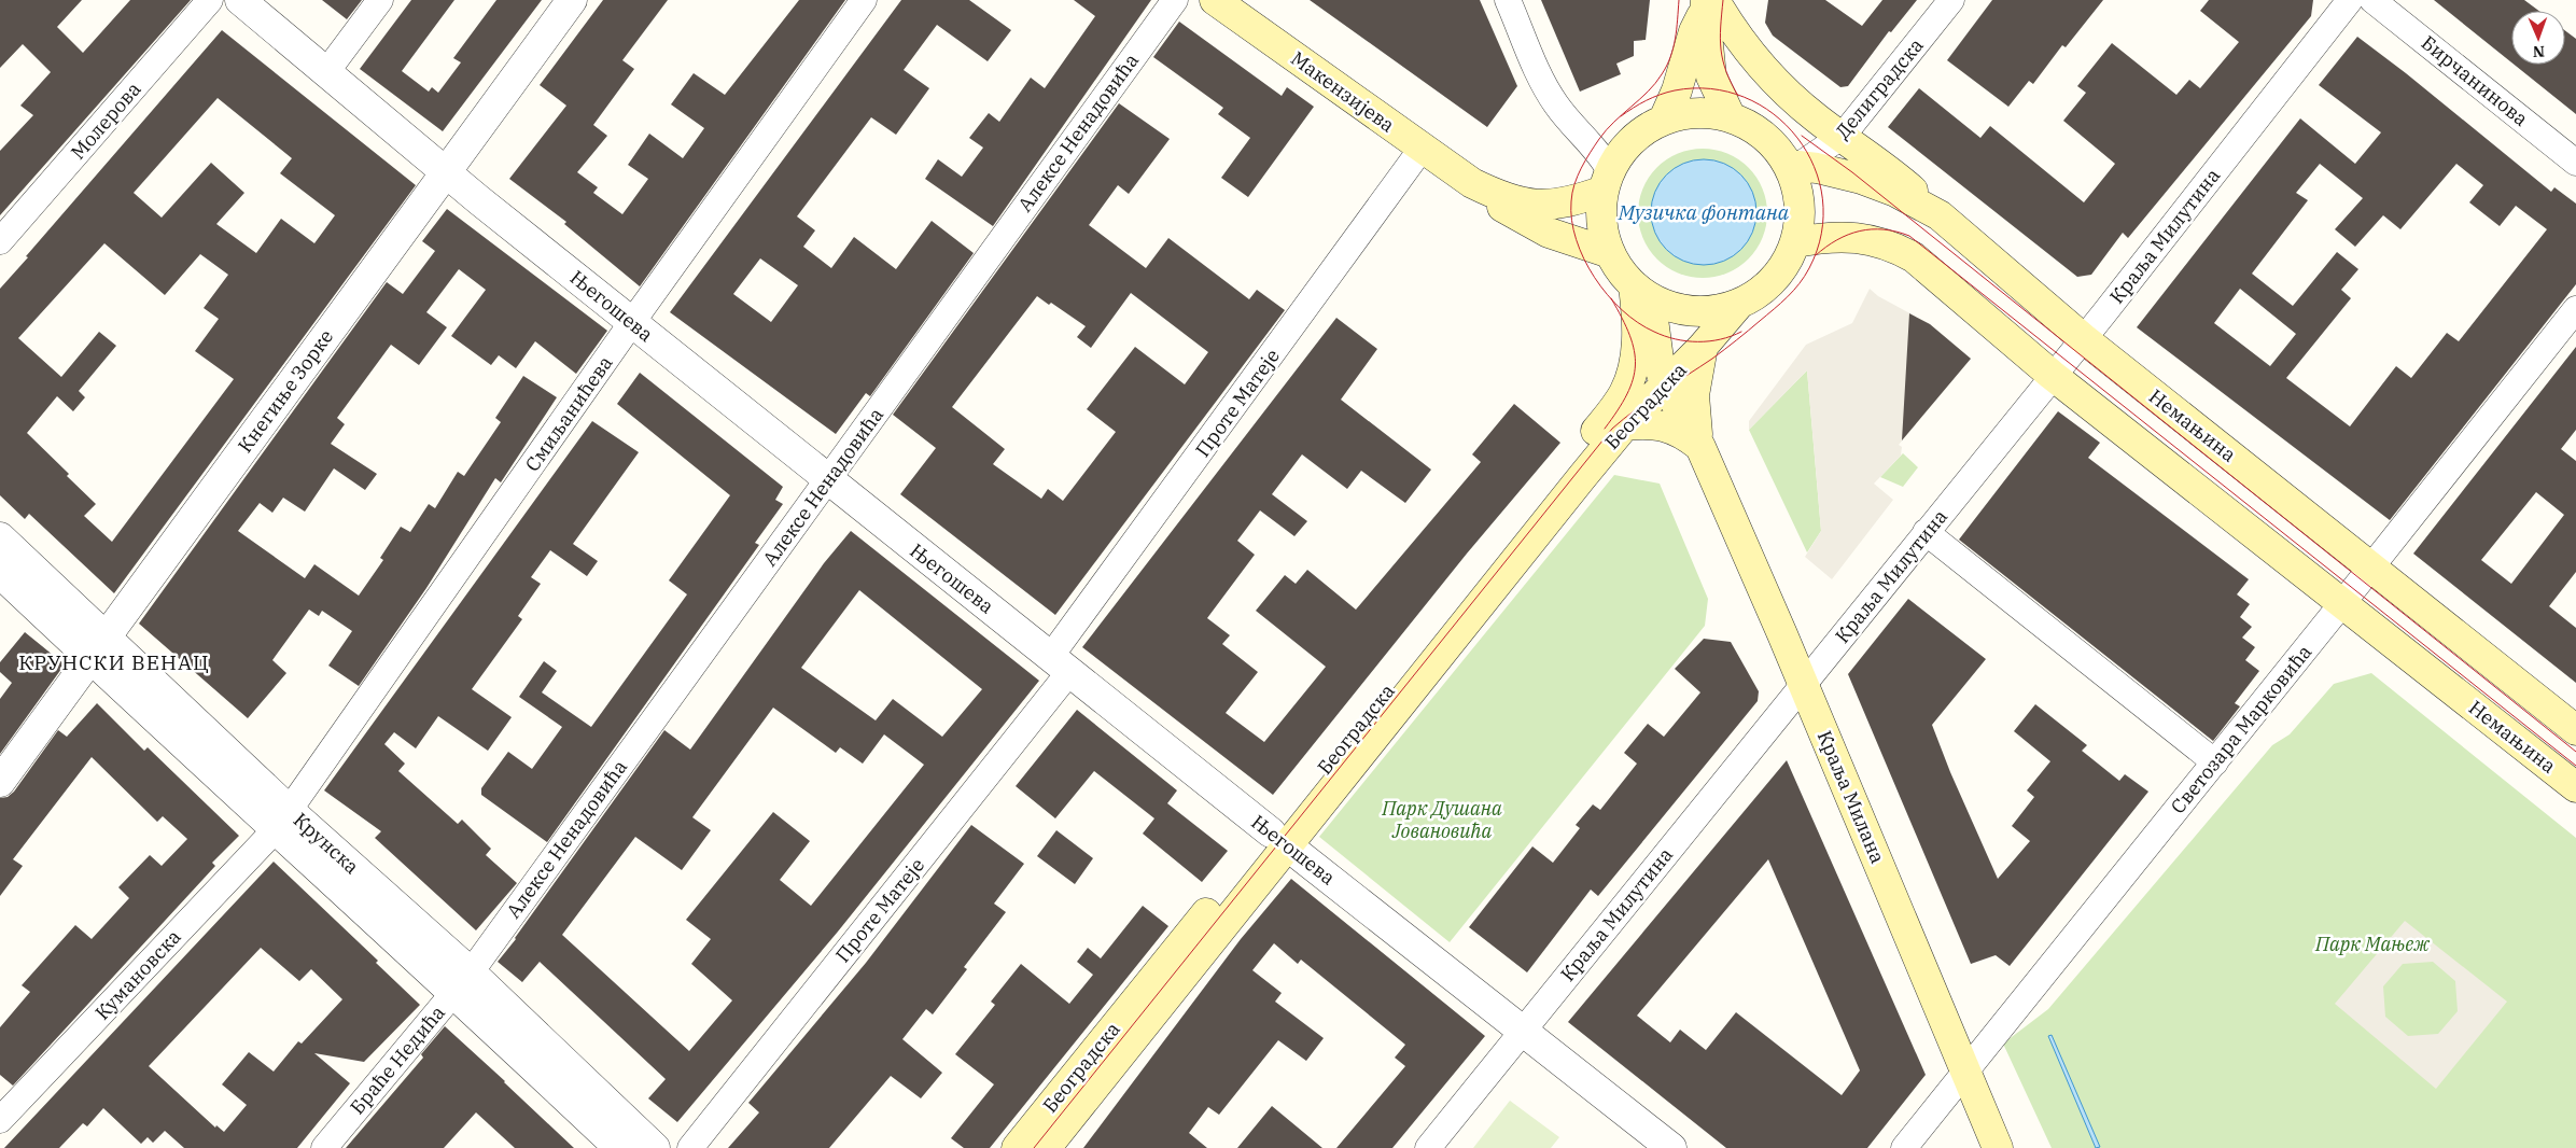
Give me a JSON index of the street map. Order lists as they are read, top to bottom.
{
  "streets": {
    "main road": [
      "Макензијева",
      "Београдска",
      "Немањина",
      "Краља Милана"
    ],
    "street": [
      "Бирчанинова",
      "Делиградска",
      "Молерова",
      "Алексе Ненадовића",
      "Краља Милутина",
      "Његошева",
      "Кнегиње Зорке",
      "Проте Матеје",
      "Смиљанићева",
      "Светозара Марковића",
      "Крунска",
      "Кумановска",
      "Браће Недића"
    ]
  },
  "crossings": [
    ["Делиградска", "Немањина"],
    ["Макензијева", "Проте Матеје"],
    ["Алексе Ненадовића", "Његошева"],
    ["Алексе Ненадовића", "Крунска"],
    ["Алексе Ненадовића", "Браће Недића"],
    ["Краља Милутина", "Његошева"],
    ["Краља Милутина", "Немањина"],
    ["Краља Милутина", "Краља Милана"],
    ["Његошева", "Кнегиње Зорке"],
    ["Његошева", "Проте Матеје"],
    ["Његошева", "Београдска"],
    ["Његошева", "Смиљанићева"],
    ["Кнегиње Зорке", "Крунска"],
    ["Београдска", "Краља Милана"],
    ["Смиљанићева", "Крунска"],
    ["Смиљанићева", "Кумановска"],
    ["Немањина", "Светозара Марковића"],
    ["Светозара Марковића", "Краља Милана"],
    ["Крунска", "Кумановска"],
    ["Крунска", "Браће Недића"]
  ],
  "districts": ["КРУНСКИ ВЕНАЦ"],
  "water": ["Музичка фонтана"],
  "parks": ["Парк Душана Јовановића", "Парк Мањеж"],
  "north": "bottom"
}
